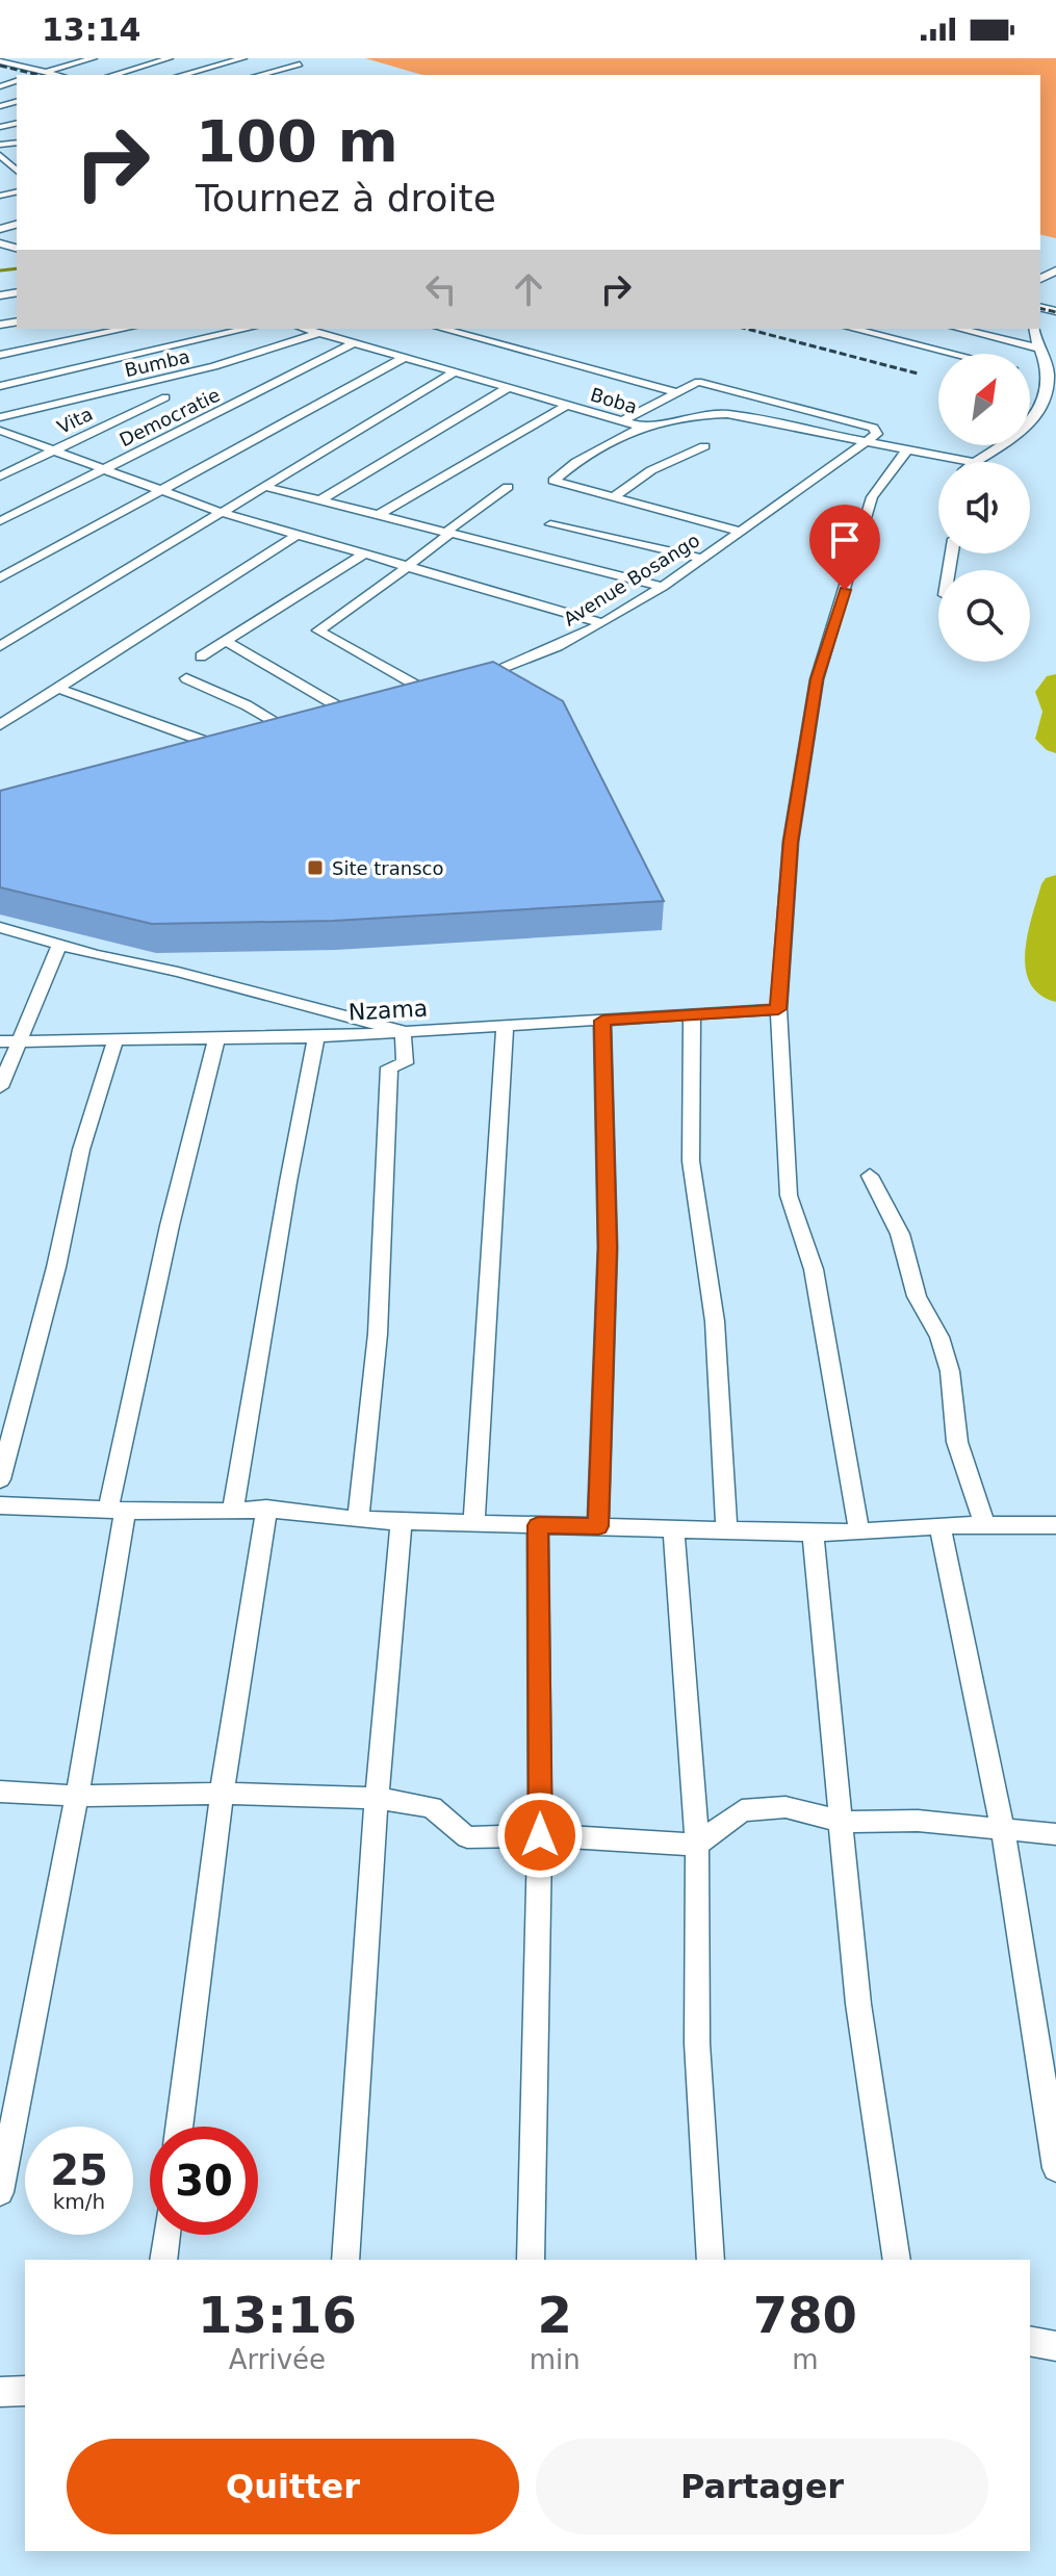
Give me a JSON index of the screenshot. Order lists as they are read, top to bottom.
{
  "streets": {
    "street": [
      "Bumba",
      "Boba",
      "Democratie",
      "Vita",
      "Avenue Bosango",
      "Nzama"
    ]
  },
  "crossings": [
    ["Bumba", "Boba"],
    ["Boba", "Democratie"],
    ["Boba", "Avenue Bosango"]
  ],
  "places": {
    "transit": ["Site transco"]
  },
  "north": "top right",
  "page": {
    "status": "13:14",
    "turn": ["100 m", "Tournez à droite"],
    "speed": "25 km/h",
    "limit": "30",
    "eta": [
      "13:16",
      "Arrivée",
      "2",
      "min",
      "780",
      "m"
    ],
    "buttons": ["Quitter", "Partager"]
  }
}
